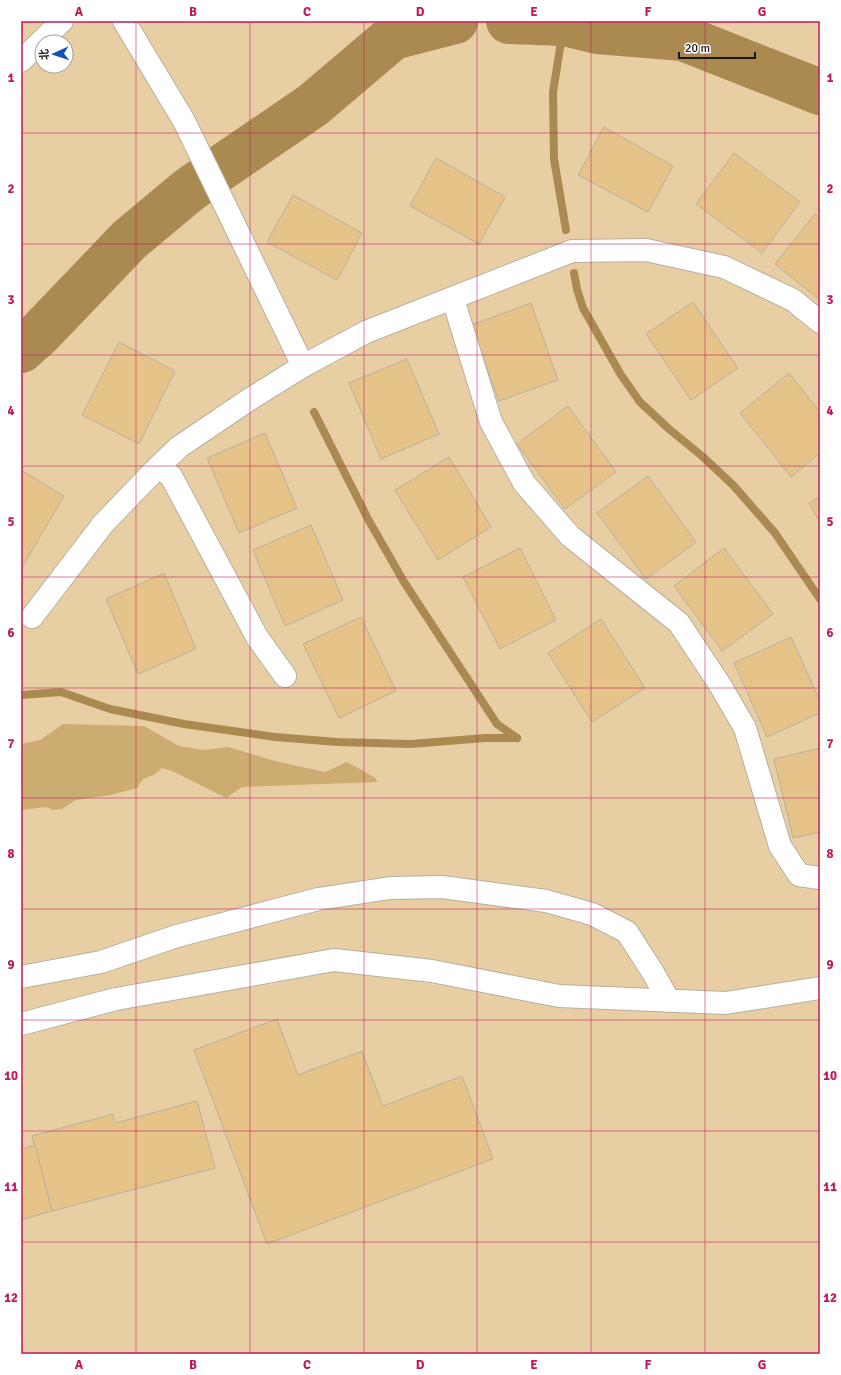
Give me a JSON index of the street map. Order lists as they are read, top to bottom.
{
  "scale_bar": "20 m",
  "north": "left",
  "grid": {
    "columns": [
      "A",
      "B",
      "C",
      "D",
      "E",
      "F",
      "G"
    ],
    "rows": [
      "1",
      "2",
      "3",
      "4",
      "5",
      "6",
      "7",
      "8",
      "9",
      "10",
      "11",
      "12"
    ]
  }
}
